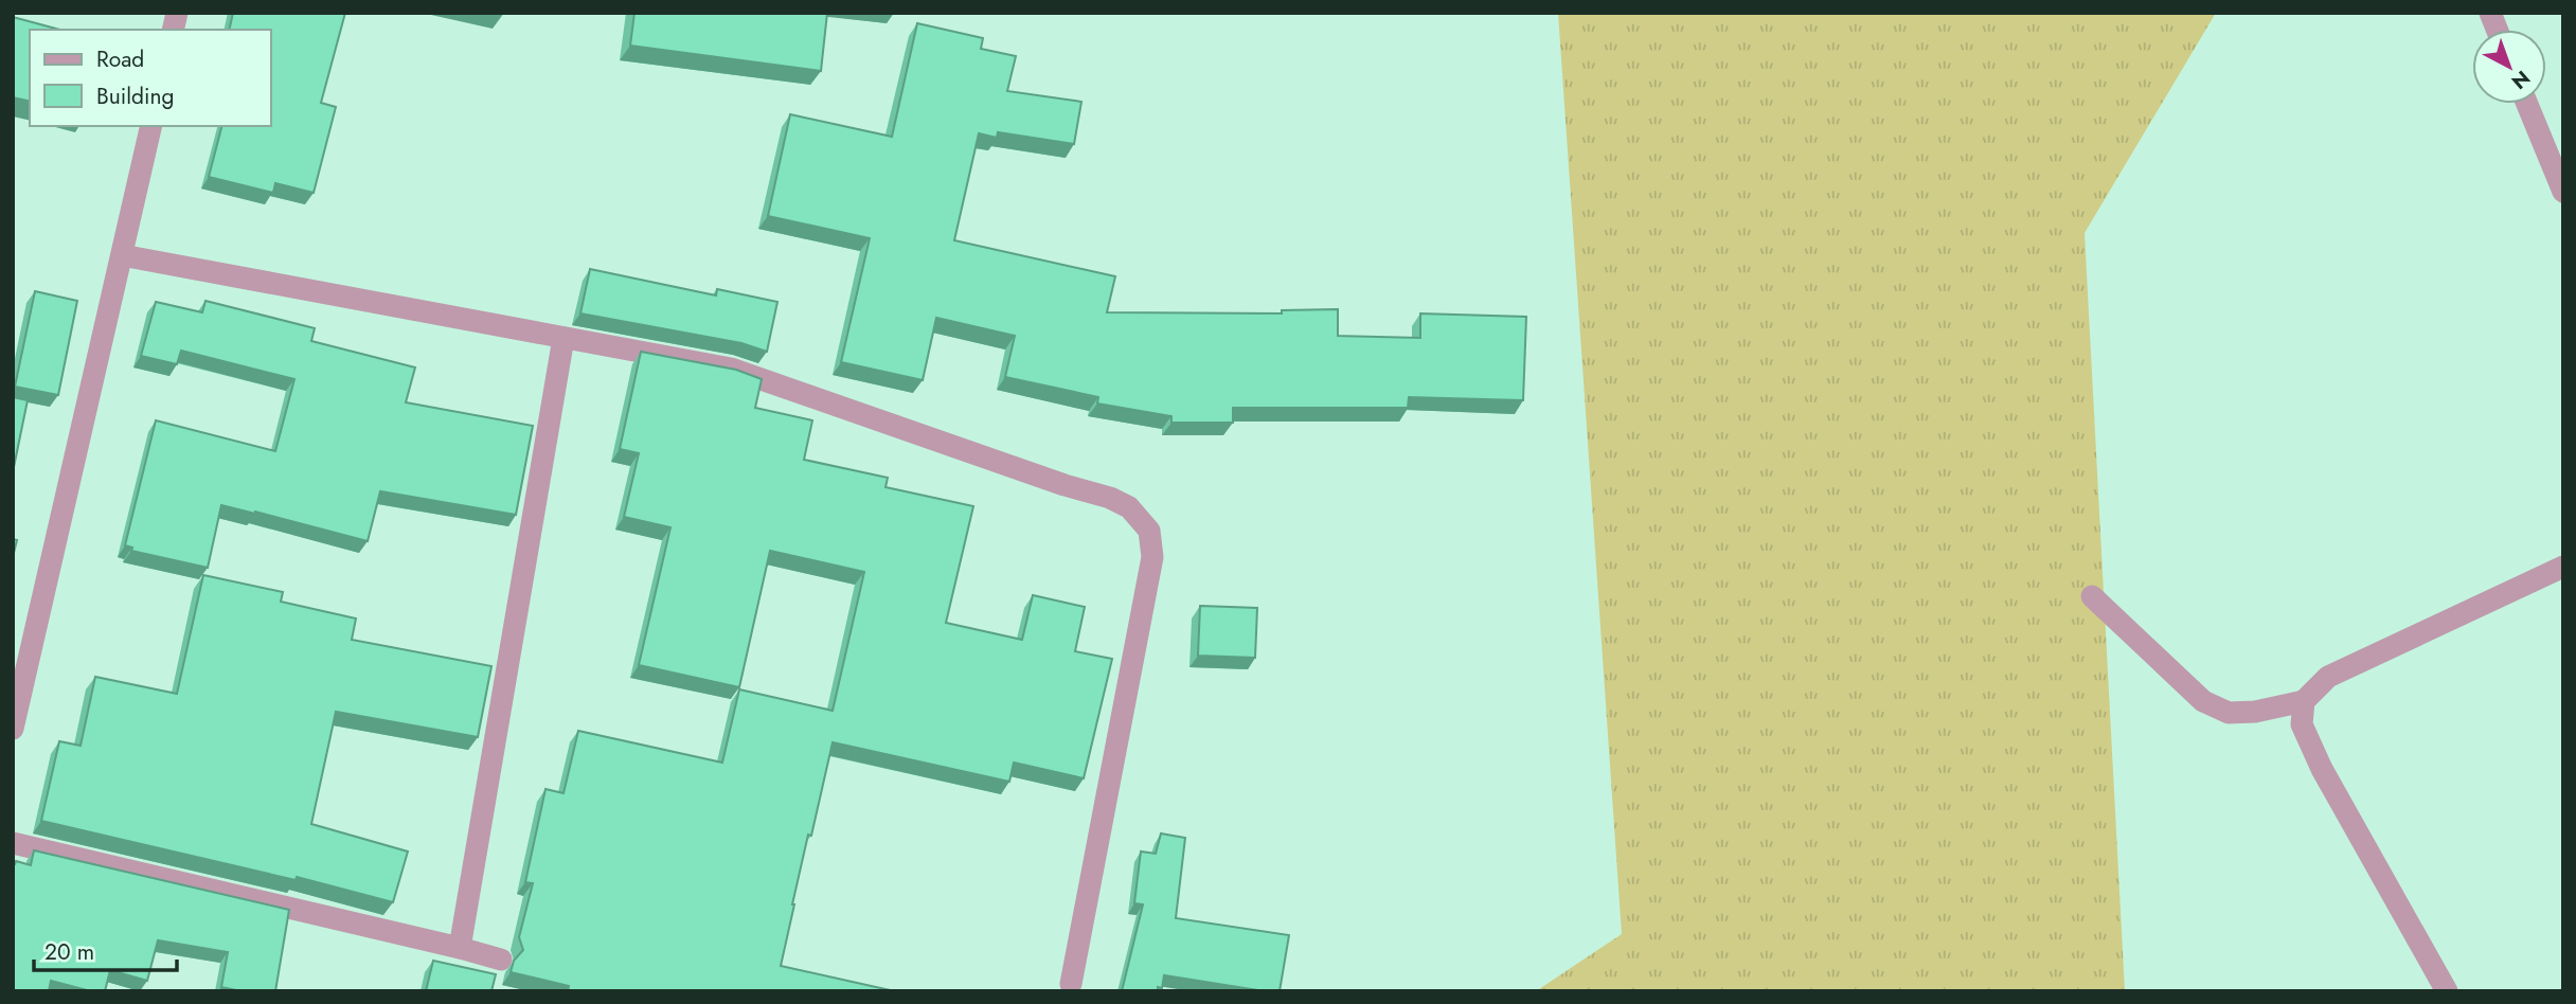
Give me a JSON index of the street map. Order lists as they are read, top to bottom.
{
  "legend": ["Road", "Building"],
  "scale_bar": "20 m",
  "north": "bottom right"
}
